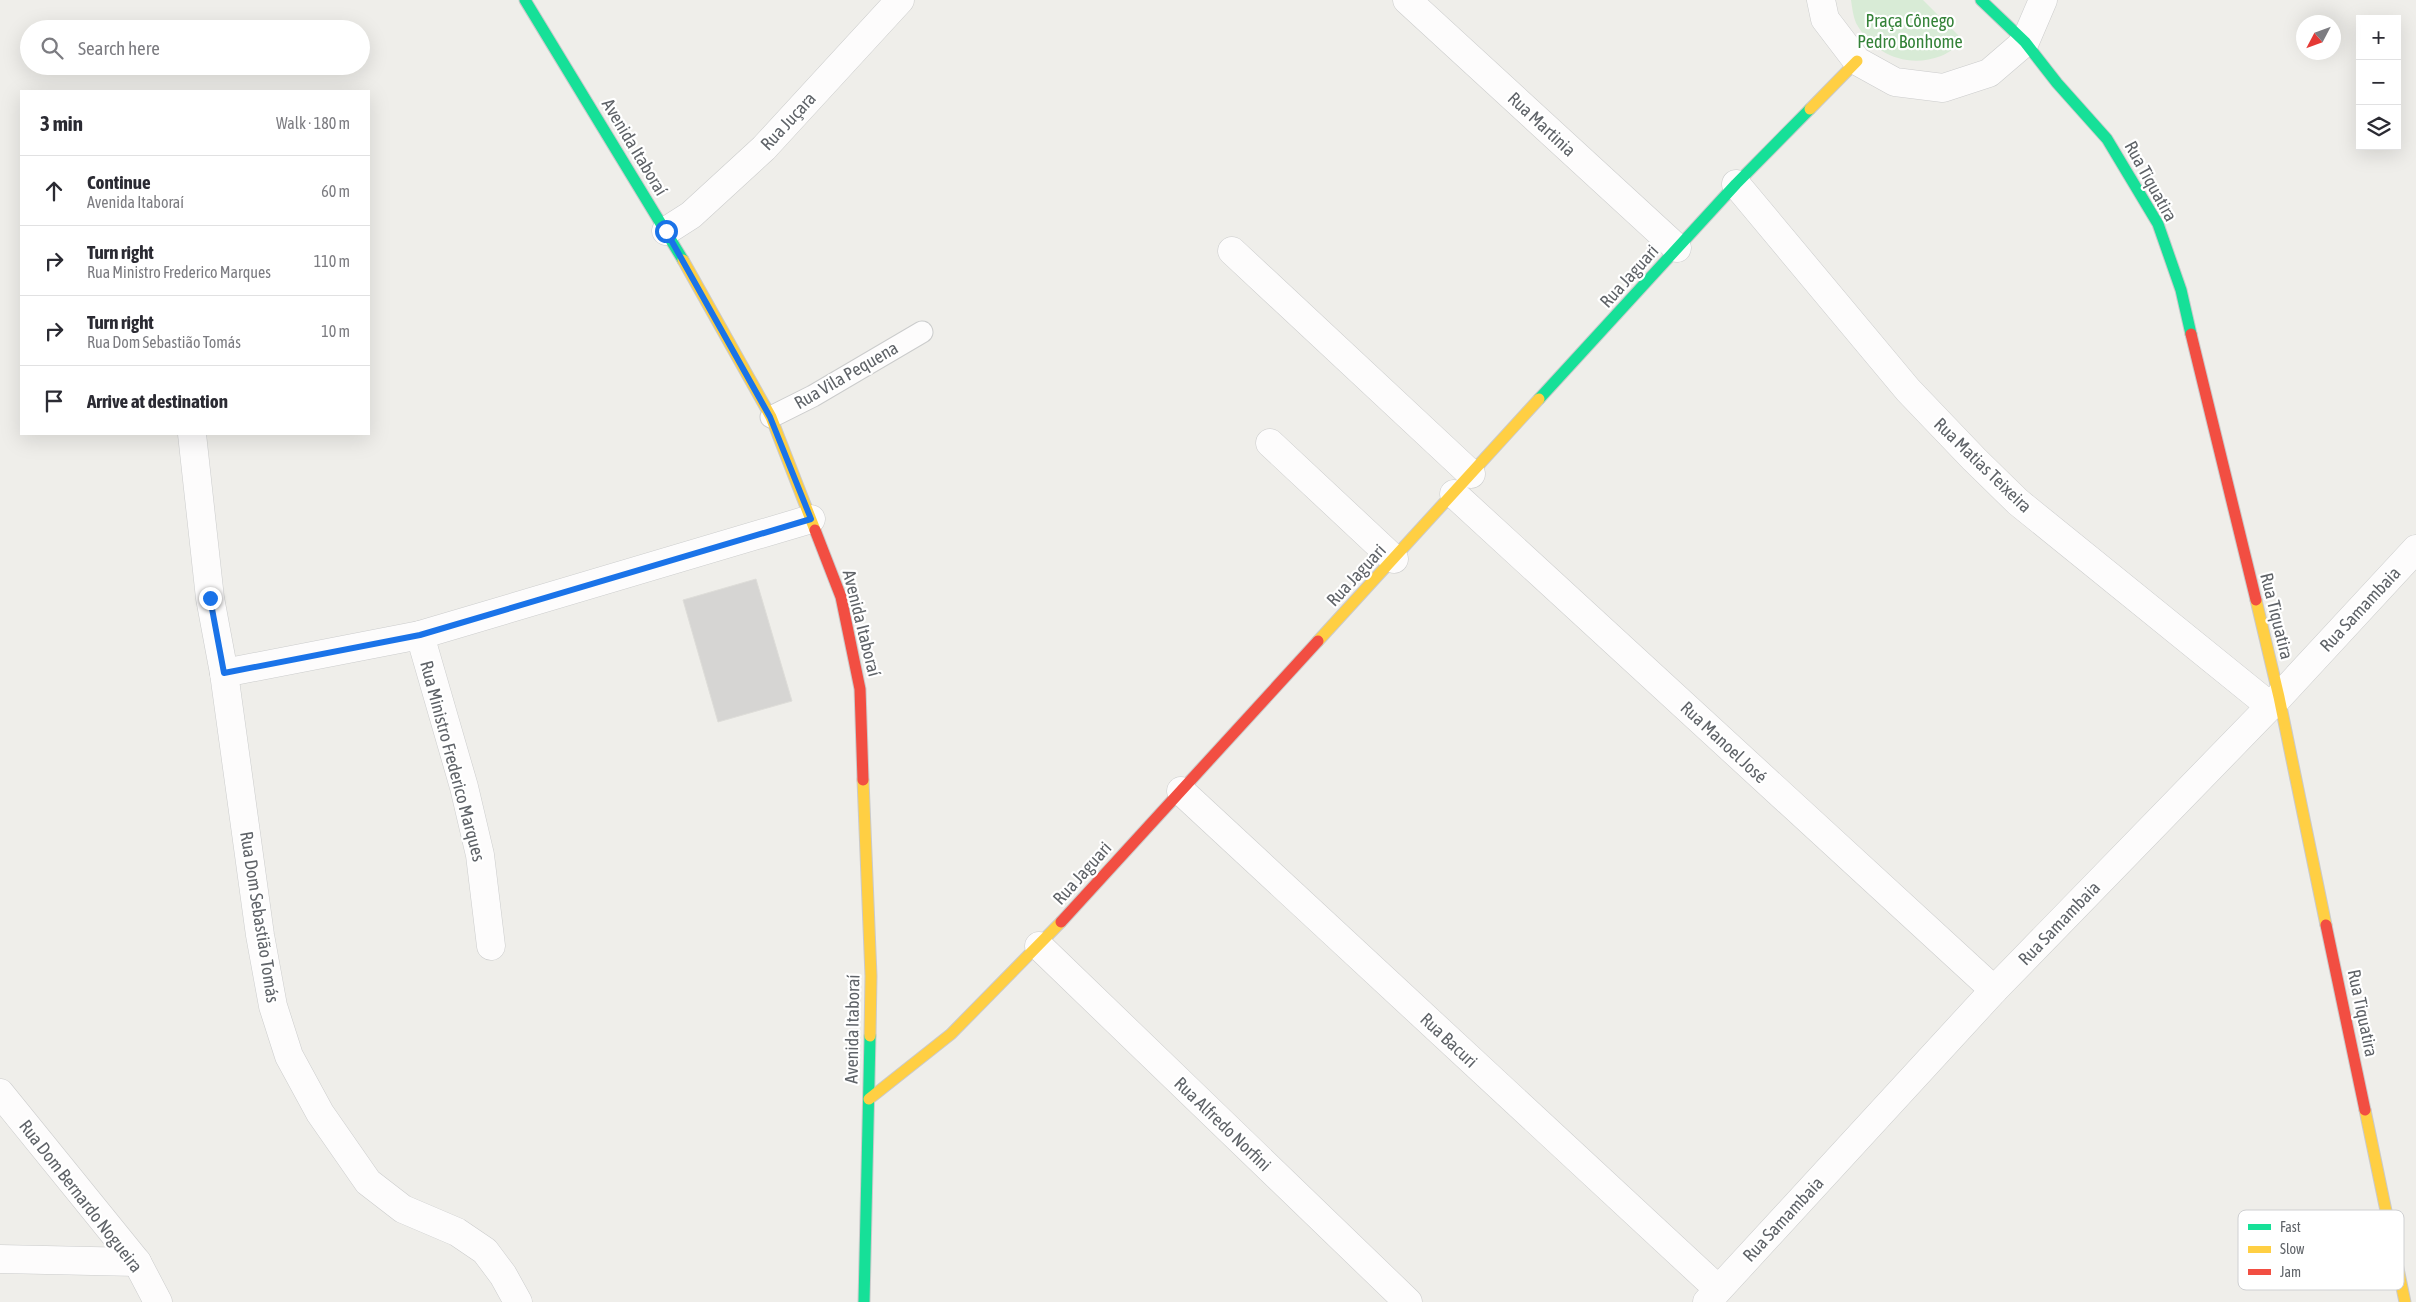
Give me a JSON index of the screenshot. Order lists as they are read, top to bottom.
{
  "streets": {
    "street": [
      "Rua Juçara",
      "Rua Martinia",
      "Avenida Itaboraí",
      "Rua Tiquatira",
      "Rua Jaguari",
      "Rua Matias Teixeira",
      "Rua Samambaia",
      "Rua Manoel José",
      "Rua Ministro Frederico Marques",
      "Rua Dom Sebastião Tomás",
      "Rua Bacuri",
      "Rua Alfredo Norfini",
      "Rua Dom Bernardo Nogueira"
    ],
    "lane": ["Rua Vila Pequena"]
  },
  "crossings": [
    ["Rua Juçara", "Avenida Itaboraí"],
    ["Rua Martinia", "Rua Jaguari"],
    ["Avenida Itaboraí", "Rua Jaguari"],
    ["Avenida Itaboraí", "Rua Vila Pequena"],
    ["Rua Tiquatira", "Rua Matias Teixeira"],
    ["Rua Tiquatira", "Rua Samambaia"],
    ["Rua Jaguari", "Rua Matias Teixeira"],
    ["Rua Jaguari", "Rua Manoel José"],
    ["Rua Jaguari", "Rua Bacuri"],
    ["Rua Jaguari", "Rua Alfredo Norfini"],
    ["Rua Matias Teixeira", "Rua Samambaia"],
    ["Rua Samambaia", "Rua Manoel José"],
    ["Rua Samambaia", "Rua Bacuri"]
  ],
  "parks": ["Praça Cônego Pedro Bonhome"],
  "legend": ["Fast", "Slow", "Jam"],
  "north": "bottom left",
  "page": {
    "map_buttons": ["+", "−"],
    "search": "Search here",
    "heading": ["3 min", "Walk · 180 m"],
    "list": [
      ["Continue", "Avenida Itaboraí", "60 m"],
      ["Turn right", "Rua Ministro Frederico Marques", "110 m"],
      ["Turn right", "Rua Dom Sebastião Tomás", "10 m"],
      "Arrive at destination"
    ]
  }
}
